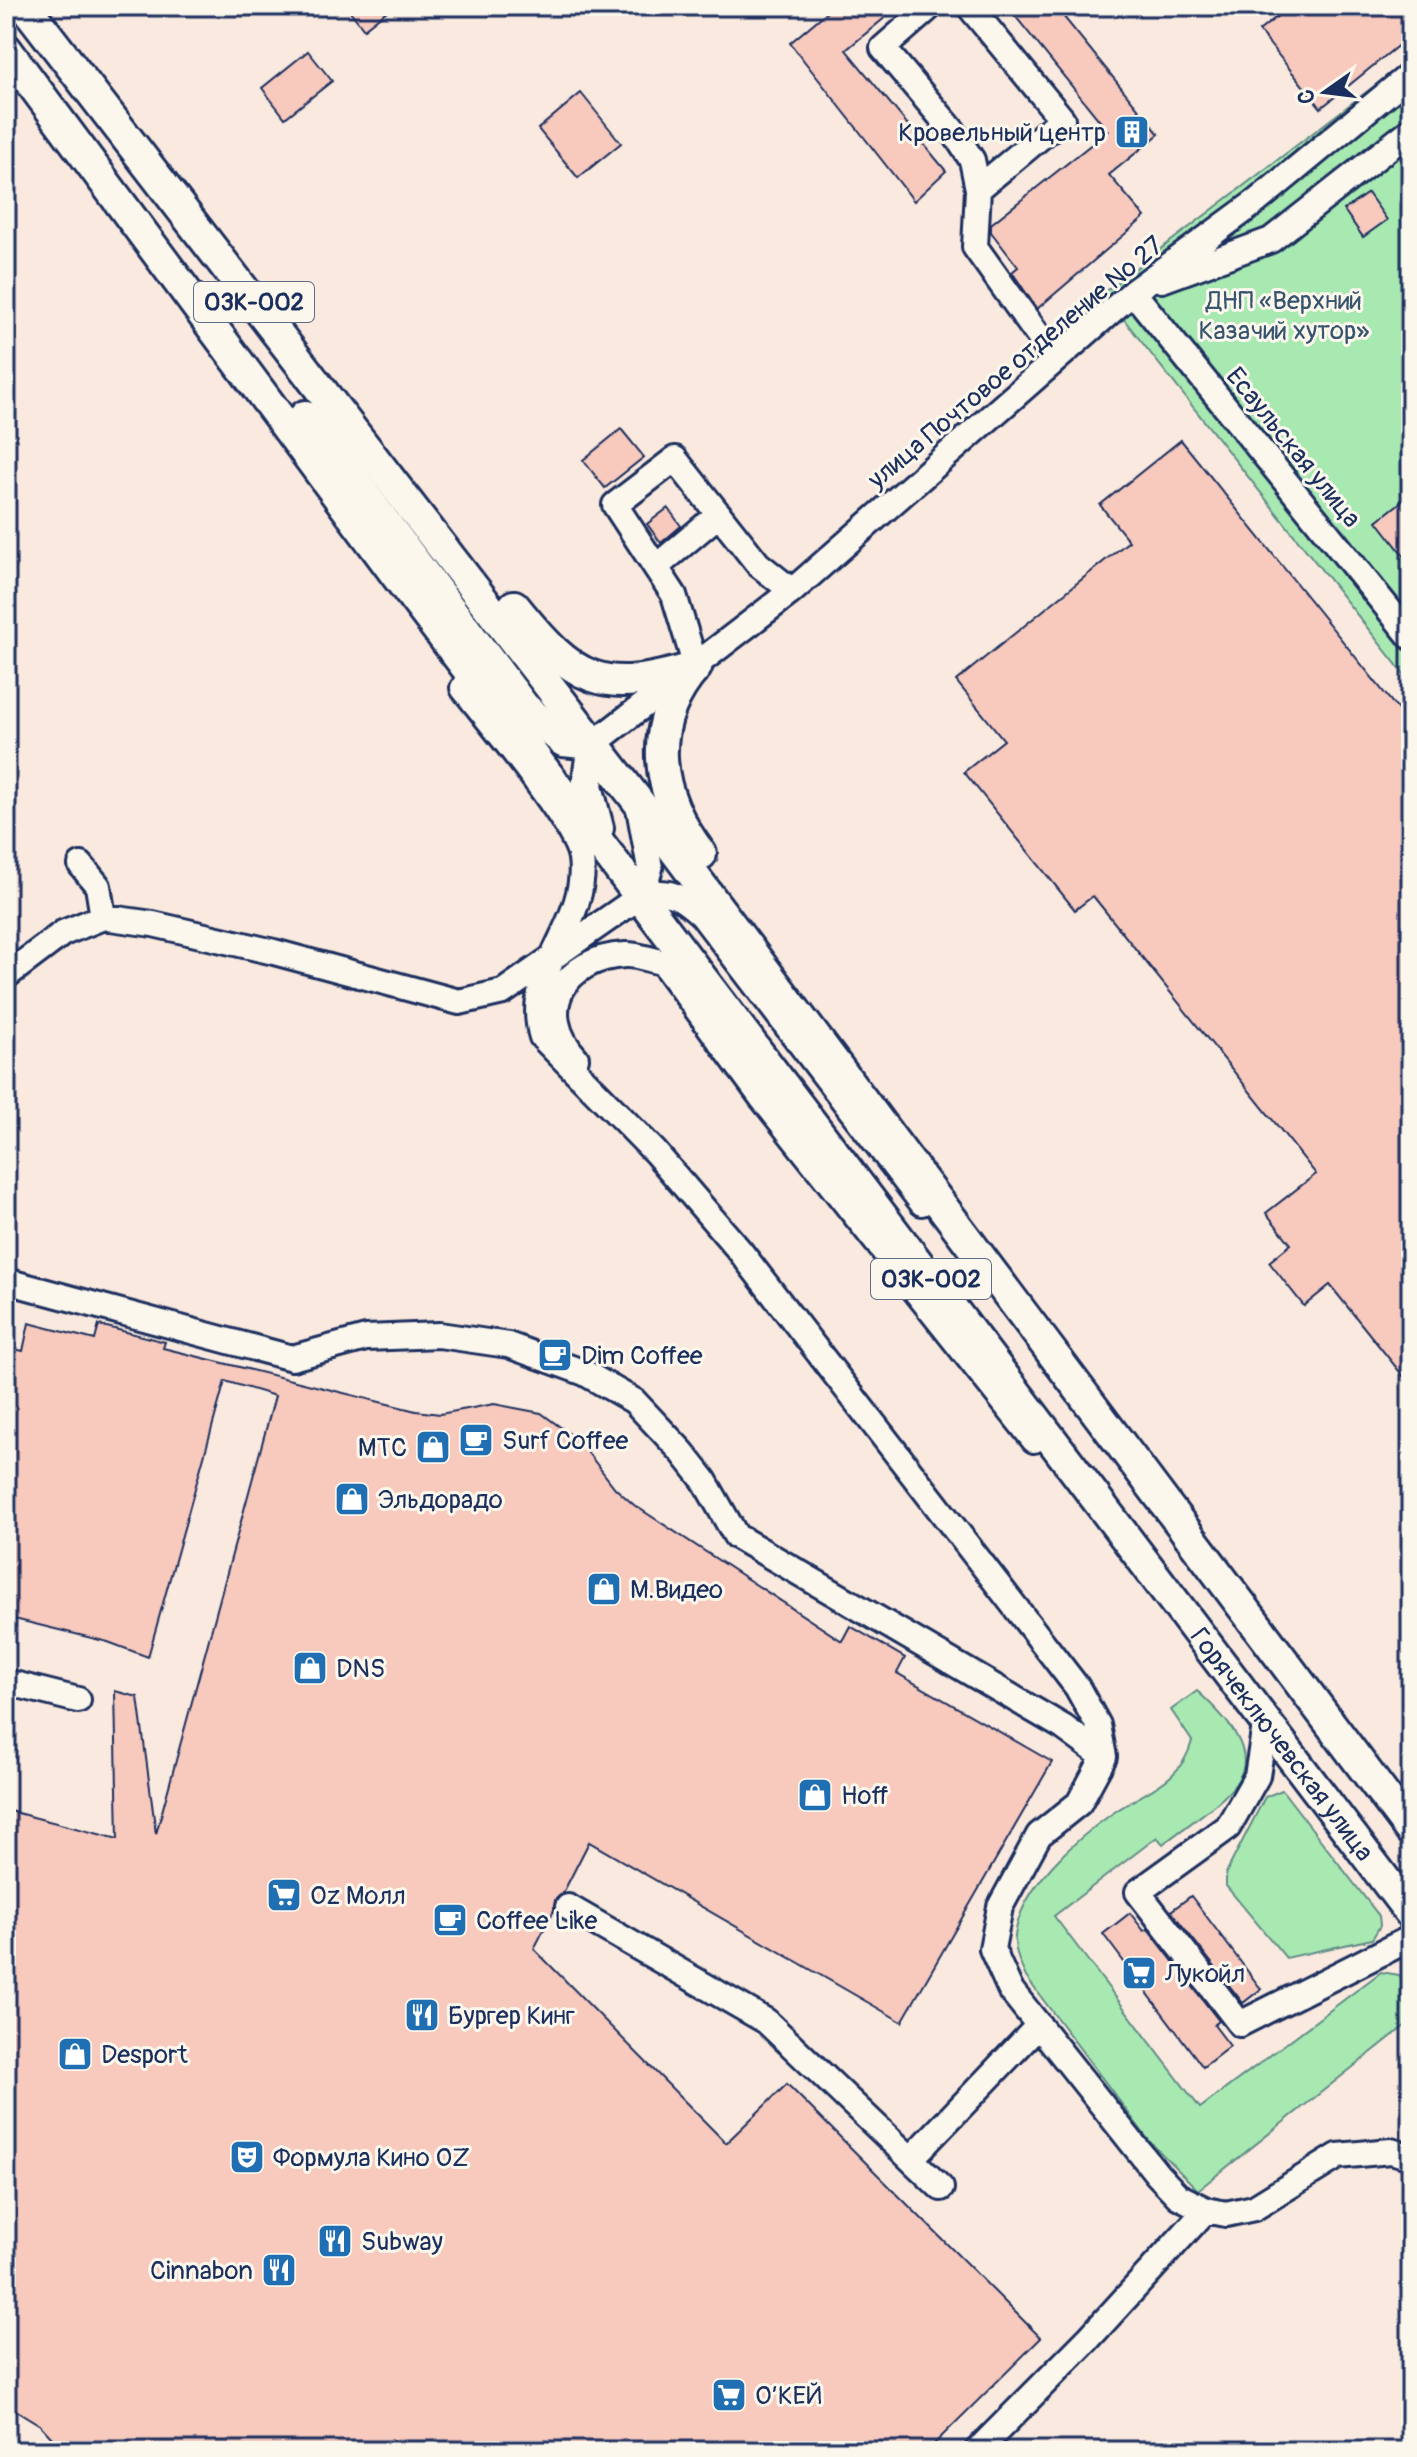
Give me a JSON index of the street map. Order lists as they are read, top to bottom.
{
  "streets": {
    "main road": ["03К-002", "Горячеключевская улица"],
    "street": ["улица Почтовое отделение № 27", "Есаульская улица"]
  },
  "crossings": [
    ["03К-002", "улица Почтовое отделение № 27"],
    ["03К-002", "Горячеключевская улица"],
    ["улица Почтовое отделение № 27", "Есаульская улица"]
  ],
  "parks": ["ДНП «Верхний Казачий хутор»"],
  "places": {
    "building": ["Кровельный центр"],
    "cafe": ["Dim Coffee", "Surf Coffee", "Coffee Like"],
    "shop": [
      "МТС",
      "Эльдорадо",
      "М.Видео",
      "DNS",
      "Hoff",
      "Desport"
    ],
    "supermarket": ["Oz Молл", "Лукойл", "О’КЕЙ"],
    "restaurant": ["Бургер Кинг", "Subway", "Cinnabon"],
    "theatre": ["Формула Кино OZ"]
  },
  "north": "left"
}
